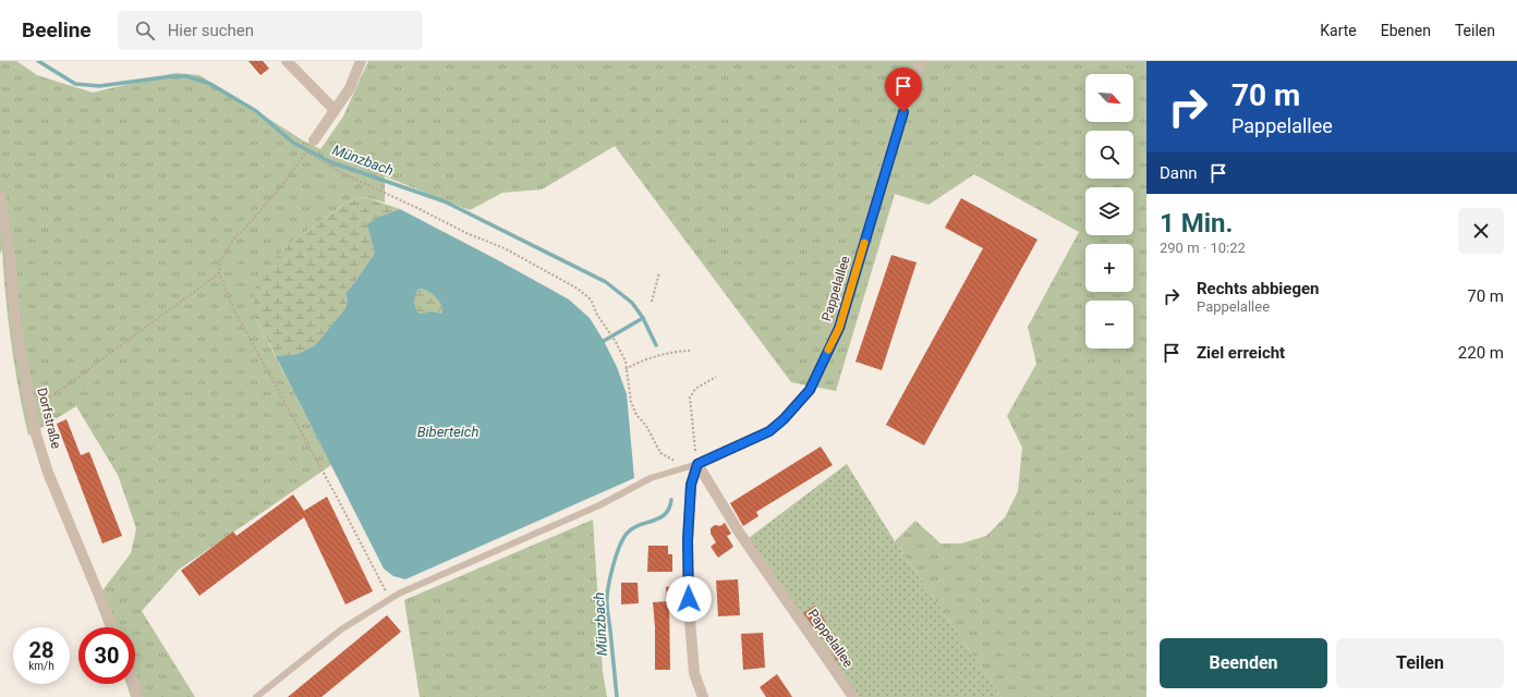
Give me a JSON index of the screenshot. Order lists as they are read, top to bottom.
{
  "streets": {
    "street": ["Pappelallee", "Dorfstraße"]
  },
  "water": ["Münzbach", "Biberteich"],
  "north": "bottom right",
  "page": {
    "header": "Beeline",
    "search": "Hier suchen",
    "nav": ["Karte", "Ebenen", "Teilen"],
    "turn": ["70 m", "Pappelallee"],
    "map_buttons": ["+", "−"],
    "then": "Dann",
    "heading": ["1 Min.", "290 m · 10:22"],
    "list": [
      {
        "name": "Rechts abbiegen",
        "note": "Pappelallee",
        "value": "70 m"
      },
      {
        "name": "Ziel erreicht",
        "value": "220 m"
      }
    ],
    "speed": "28 km/h",
    "limit": "30",
    "buttons": ["Beenden", "Teilen"]
  }
}
